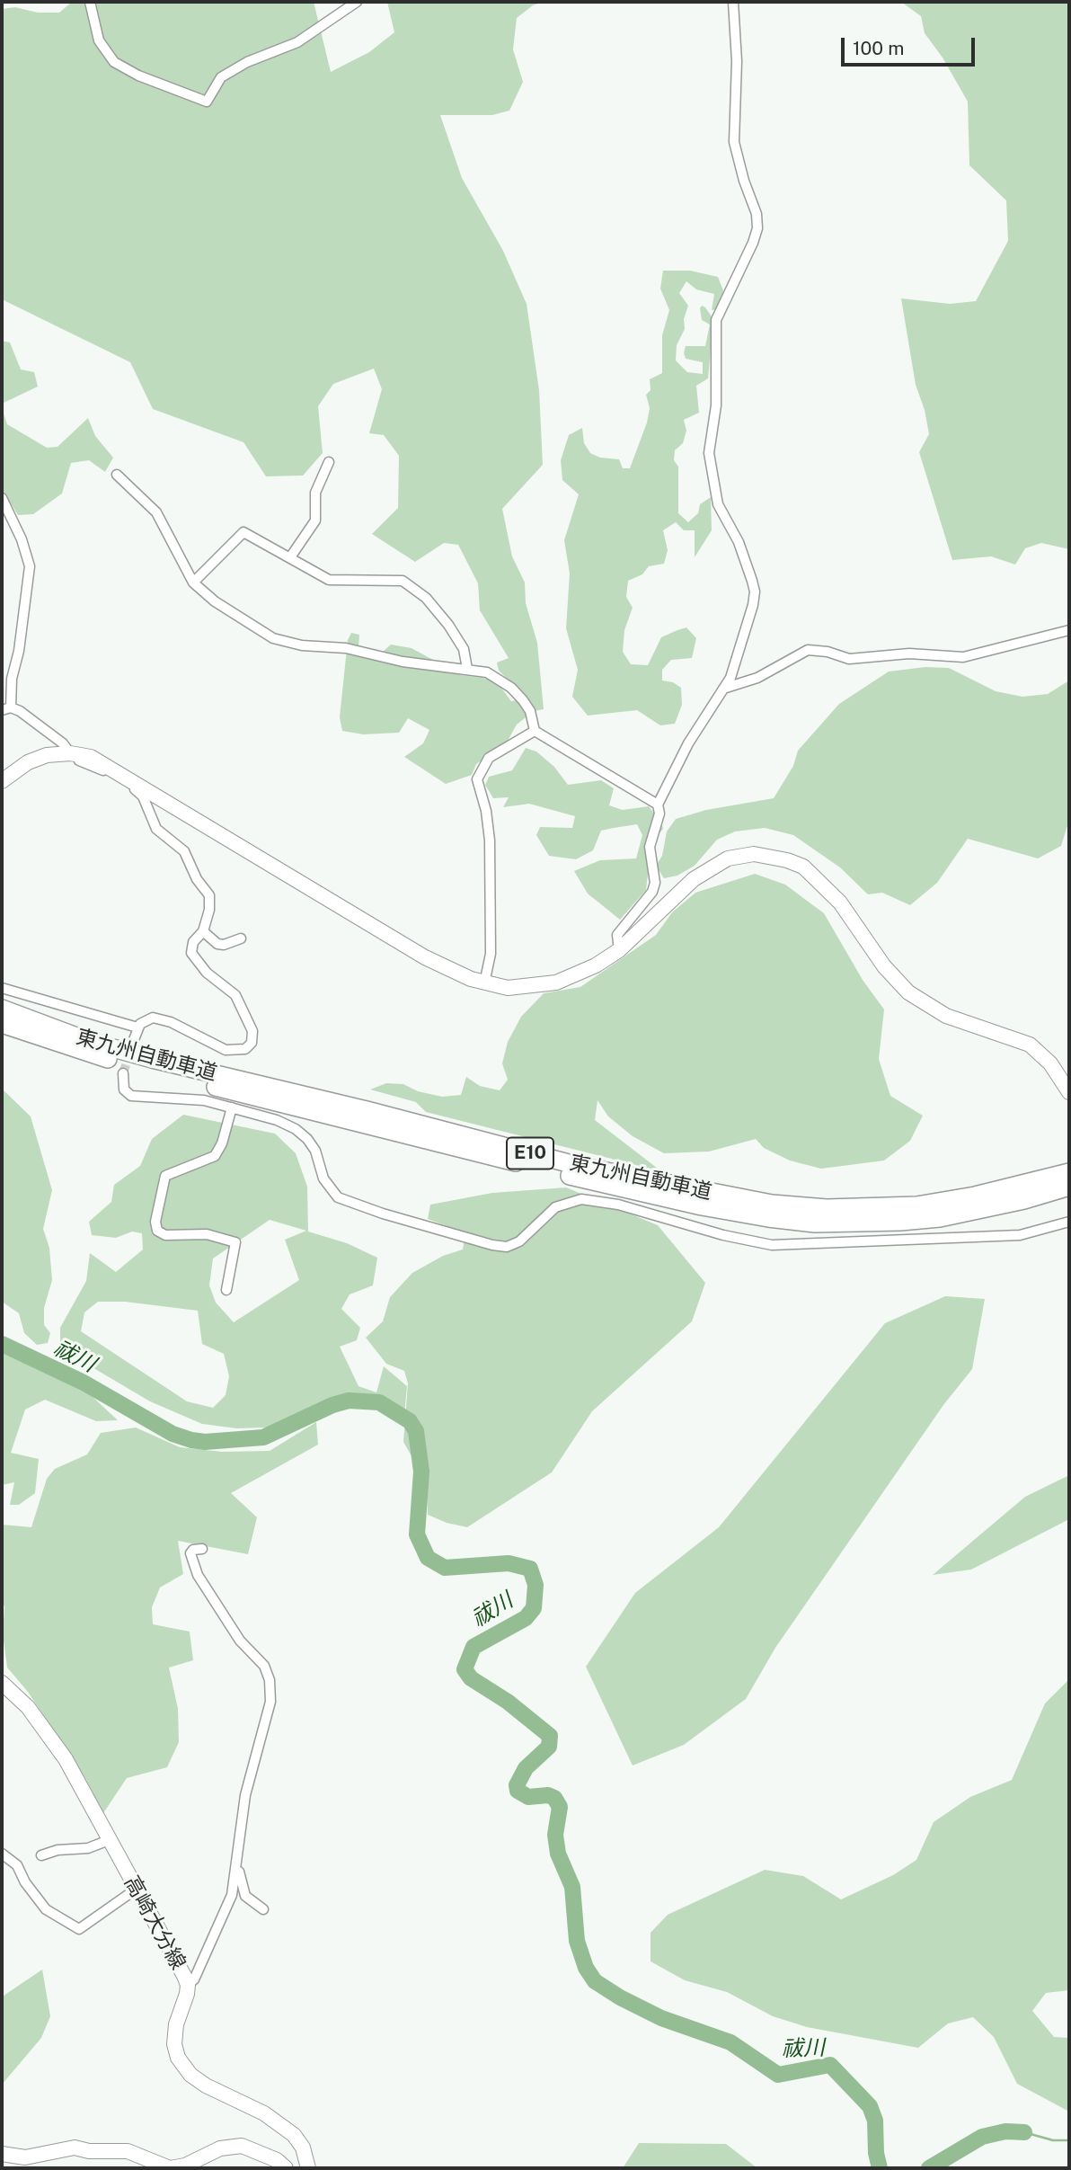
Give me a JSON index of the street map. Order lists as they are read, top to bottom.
{
  "streets": {
    "highway": ["東九州自動車道", "E10"],
    "street": ["高崎大分線"]
  },
  "water": ["祓川"],
  "scale_bar": "100 m"
}
